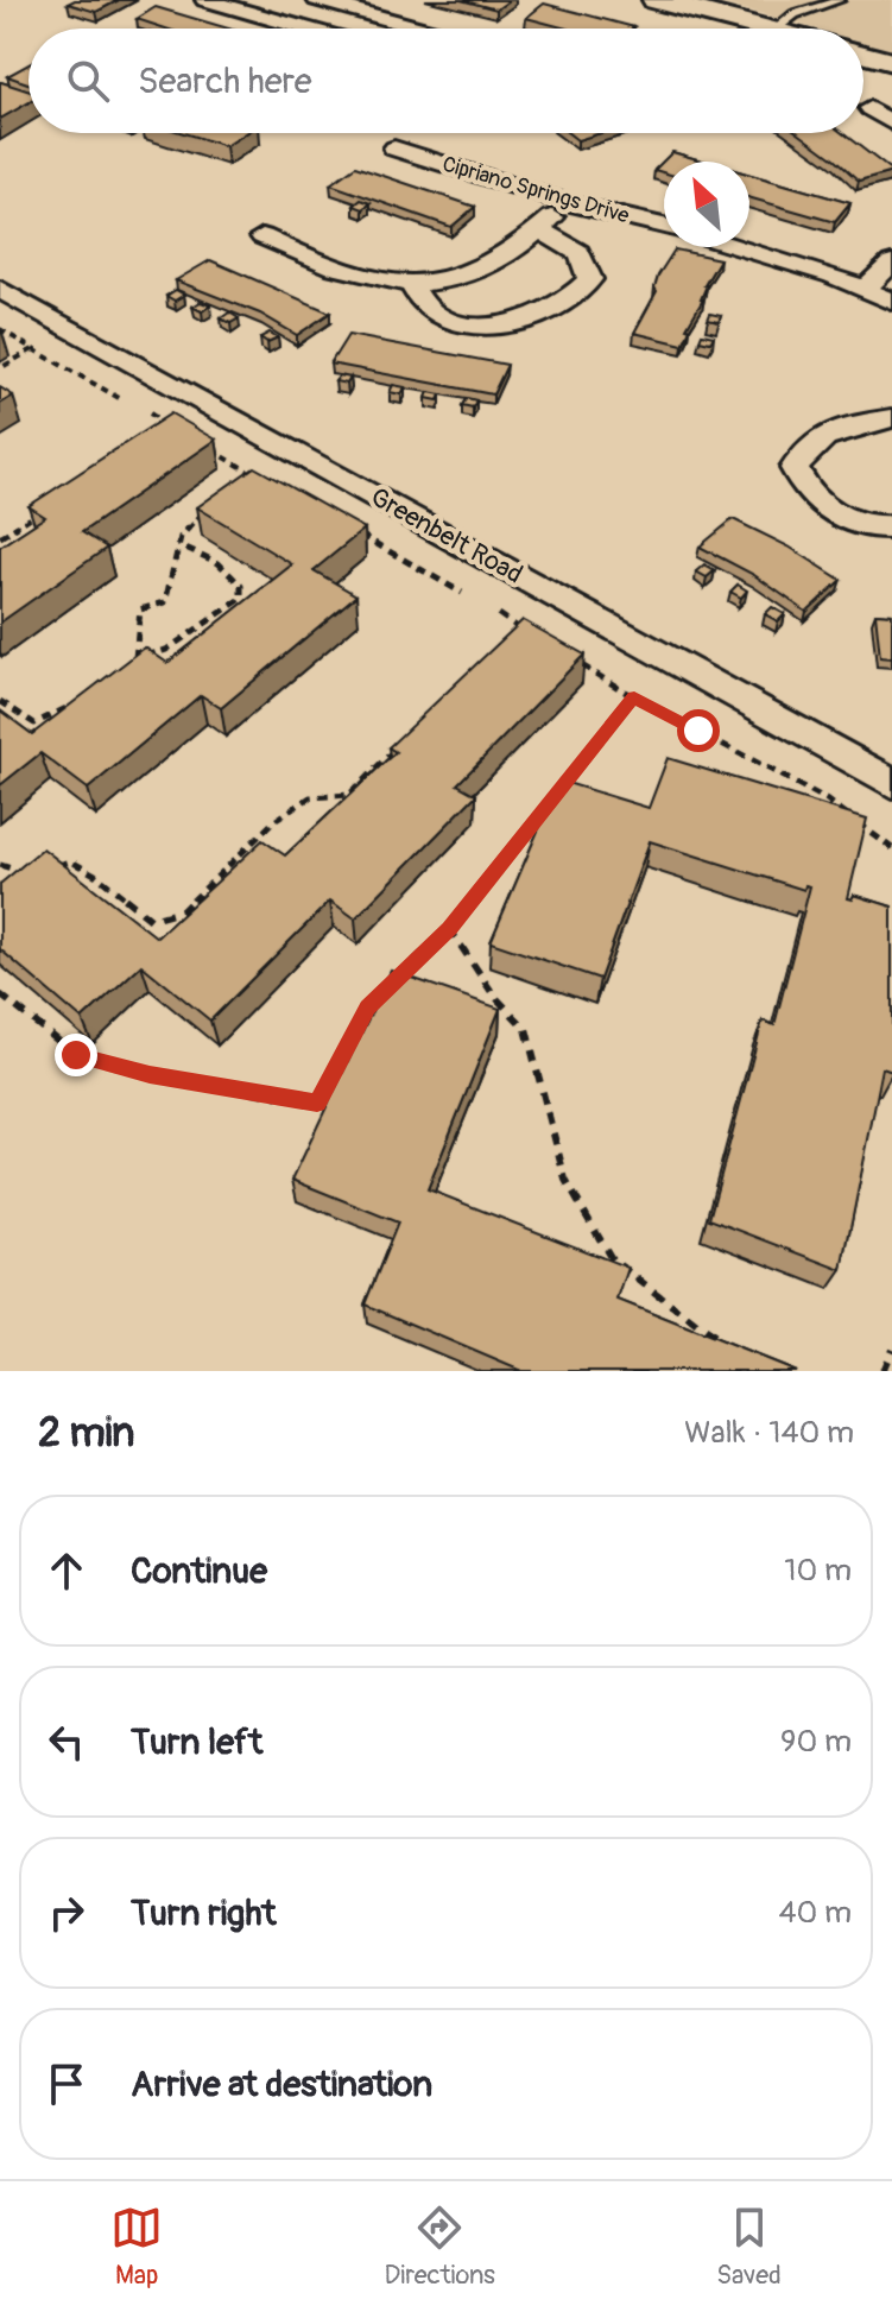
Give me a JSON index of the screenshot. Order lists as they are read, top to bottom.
{
  "streets": {
    "street": ["Cipriano Springs Drive", "Greenbelt Road"]
  },
  "north": "top left",
  "page": {
    "search": "Search here",
    "heading": ["2 min", "Walk · 140 m"],
    "list": [
      ["Continue", "10 m"],
      ["Turn left", "90 m"],
      ["Turn right", "40 m"],
      "Arrive at destination"
    ],
    "nav": ["Map", "Directions", "Saved"]
  }
}
